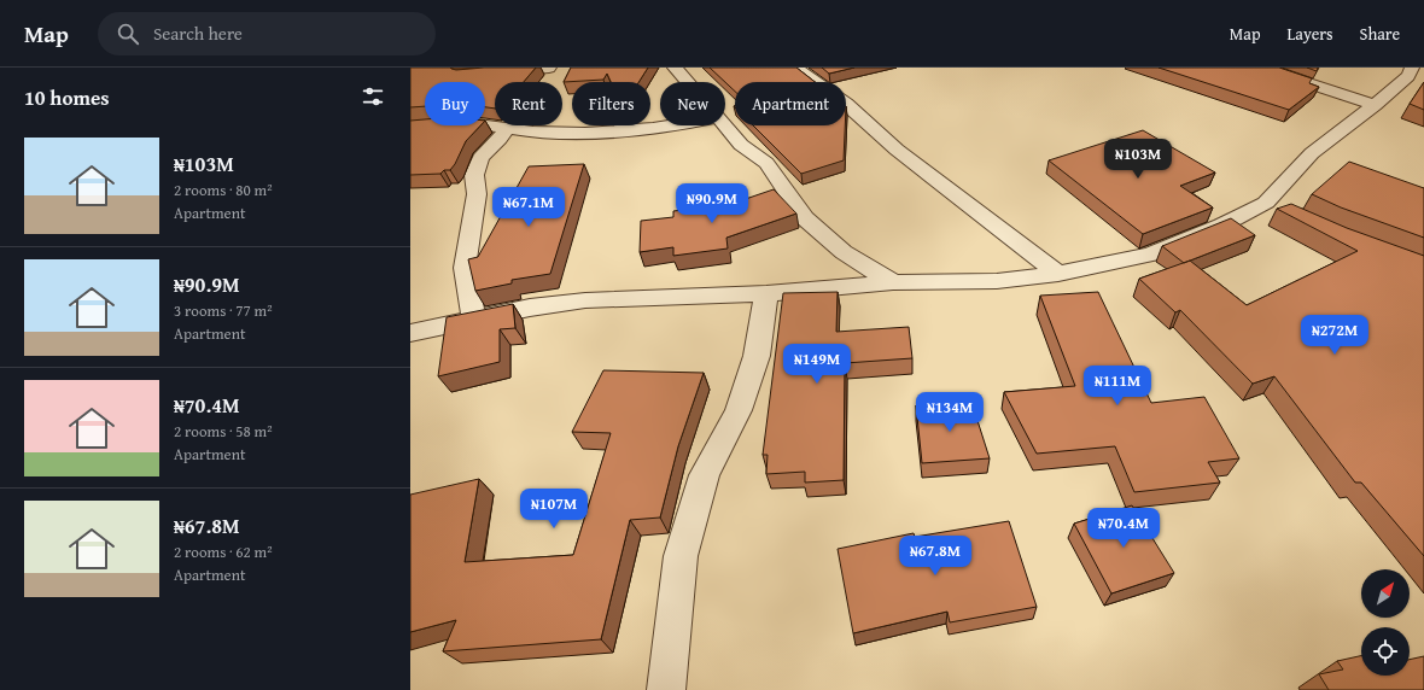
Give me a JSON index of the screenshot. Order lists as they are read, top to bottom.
{
  "north": "top right",
  "page": {
    "header": "Map",
    "search": "Search here",
    "nav": ["Map", "Layers", "Share"],
    "heading": "10 homes",
    "chip": [
      "Buy",
      "Rent",
      "Filters",
      "New",
      "Apartment"
    ],
    "list": [
      {
        "name": "₦103M",
        "note": "2 rooms · 80 m² · Apartment"
      },
      {
        "name": "₦90.9M",
        "note": "3 rooms · 77 m² · Apartment"
      },
      {
        "name": "₦70.4M",
        "note": "2 rooms · 58 m² · Apartment"
      },
      {
        "name": "₦67.8M",
        "note": "2 rooms · 62 m² · Apartment"
      }
    ],
    "price": [
      "₦103M",
      "₦90.9M",
      "₦67.1M",
      "₦272M",
      "₦149M",
      "₦111M",
      "₦134M",
      "₦107M",
      "₦70.4M",
      "₦67.8M"
    ]
  }
}
